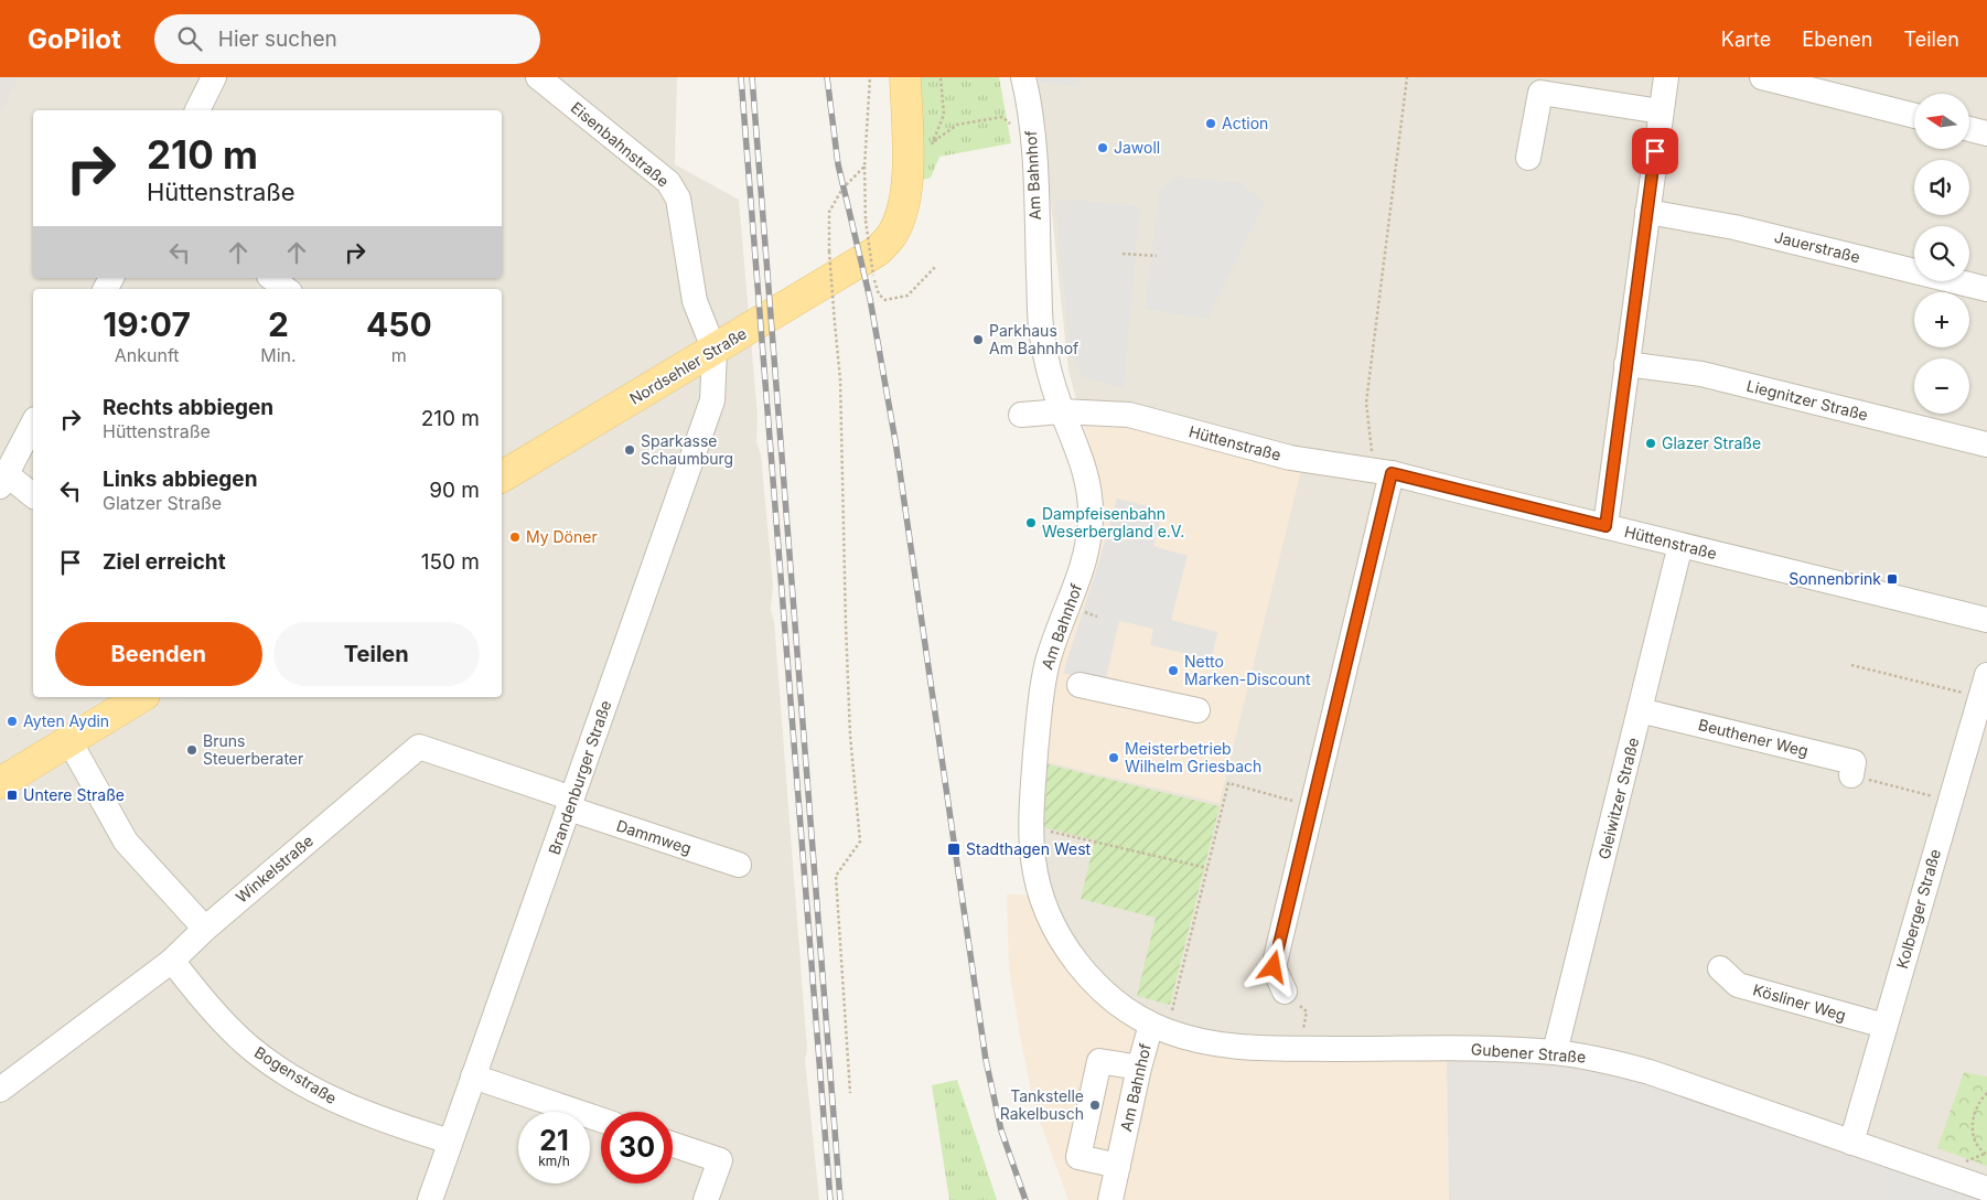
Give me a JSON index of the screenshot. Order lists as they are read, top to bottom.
{
  "streets": {
    "main road": ["Nordsehler Straße"],
    "street": [
      "Eisenbahnstraße",
      "Am Bahnhof",
      "Jauerstraße",
      "Liegnitzer Straße",
      "Hüttenstraße",
      "Beuthener Weg",
      "Brandenburger Straße",
      "Gleiwitzer Straße",
      "Dammweg",
      "Winkelstraße",
      "Kolberger Straße",
      "Kösliner Weg",
      "Gubener Straße",
      "Bogenstraße"
    ]
  },
  "crossings": [
    ["Eisenbahnstraße", "Nordsehler Straße"],
    ["Eisenbahnstraße", "Brandenburger Straße"],
    ["Am Bahnhof", "Hüttenstraße"],
    ["Am Bahnhof", "Gubener Straße"],
    ["Nordsehler Straße", "Brandenburger Straße"],
    ["Hüttenstraße", "Gleiwitzer Straße"],
    ["Beuthener Weg", "Gleiwitzer Straße"],
    ["Brandenburger Straße", "Dammweg"],
    ["Brandenburger Straße", "Winkelstraße"],
    ["Brandenburger Straße", "Bogenstraße"],
    ["Gleiwitzer Straße", "Gubener Straße"],
    ["Dammweg", "Winkelstraße"],
    ["Winkelstraße", "Bogenstraße"],
    ["Kolberger Straße", "Kösliner Weg"],
    ["Kolberger Straße", "Gubener Straße"]
  ],
  "places": {
    "other": [
      "Action",
      "Jawoll",
      "Parkhaus Am Bahnhof",
      "Glazer Straße",
      "Sparkasse Schaumburg",
      "Dampfeisenbahn Weserbergland e.V.",
      "My Döner",
      "Netto Marken-Discount",
      "Ayten Aydin",
      "Bruns Steuerberater",
      "Meisterbetrieb Wilhelm Griesbach",
      "Tankstelle Rakelbusch"
    ],
    "transit": ["Sonnenbrink", "Untere Straße", "Stadthagen West"]
  },
  "north": "left",
  "page": {
    "header": "GoPilot",
    "search": "Hier suchen",
    "nav": ["Karte", "Ebenen", "Teilen"],
    "map_buttons": ["+", "−"],
    "turn": ["210 m", "Hüttenstraße"],
    "eta": [
      "19:07",
      "Ankunft",
      "2",
      "Min.",
      "450",
      "m"
    ],
    "list": [
      {
        "name": "Rechts abbiegen",
        "note": "Hüttenstraße",
        "value": "210 m"
      },
      {
        "name": "Links abbiegen",
        "note": "Glatzer Straße",
        "value": "90 m"
      },
      {
        "name": "Ziel erreicht",
        "value": "150 m"
      }
    ],
    "buttons": ["Beenden", "Teilen"],
    "speed": "21 km/h",
    "limit": "30"
  }
}
